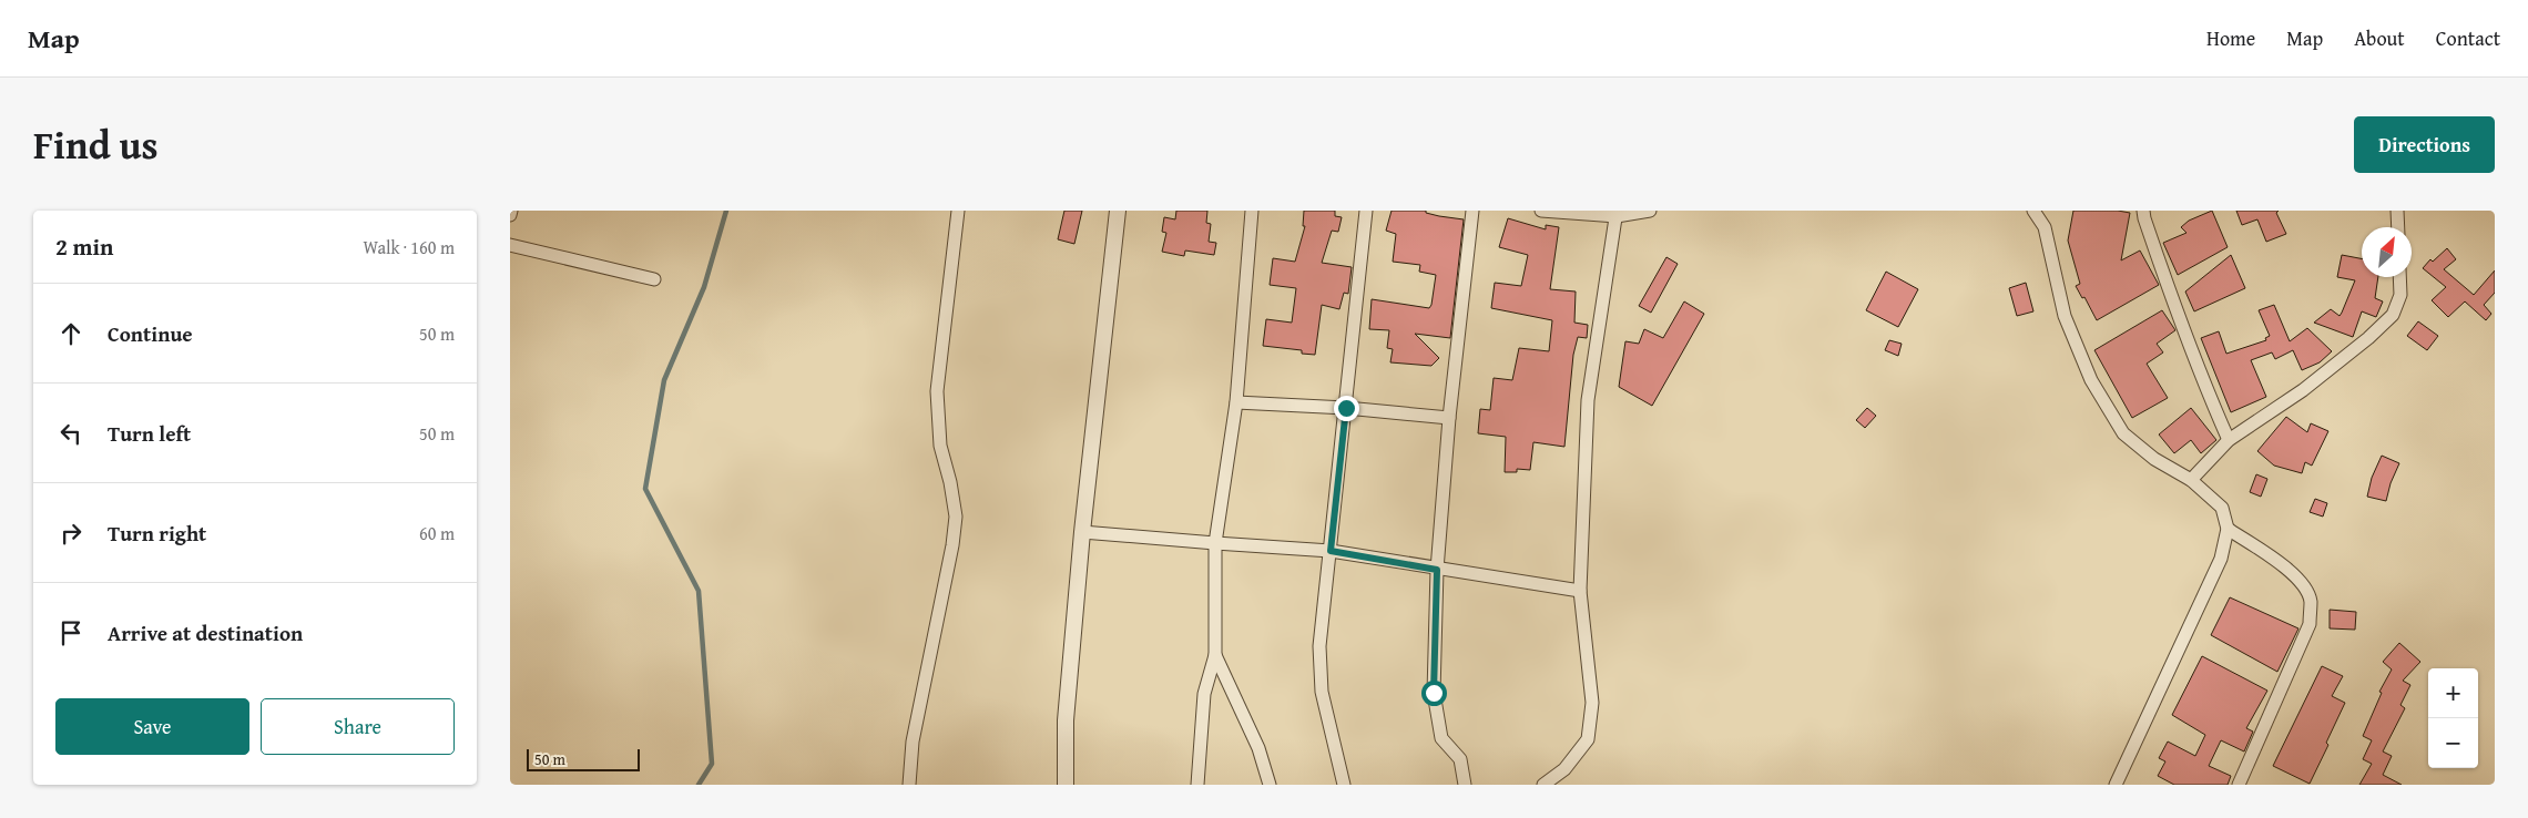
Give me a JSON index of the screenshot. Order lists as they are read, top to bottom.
{
  "scale_bar": "50 m",
  "north": "top right",
  "page": {
    "header": "Map",
    "nav": [
      "Home",
      "Map",
      "About",
      "Contact"
    ],
    "title": "Find us",
    "buttons": [
      "Directions",
      ["Save", "Share"]
    ],
    "heading": ["2 min", "Walk · 160 m"],
    "list": [
      ["Continue", "50 m"],
      ["Turn left", "50 m"],
      ["Turn right", "60 m"],
      "Arrive at destination"
    ],
    "map_buttons": ["+", "−"],
    "scale": "50 m"
  }
}
